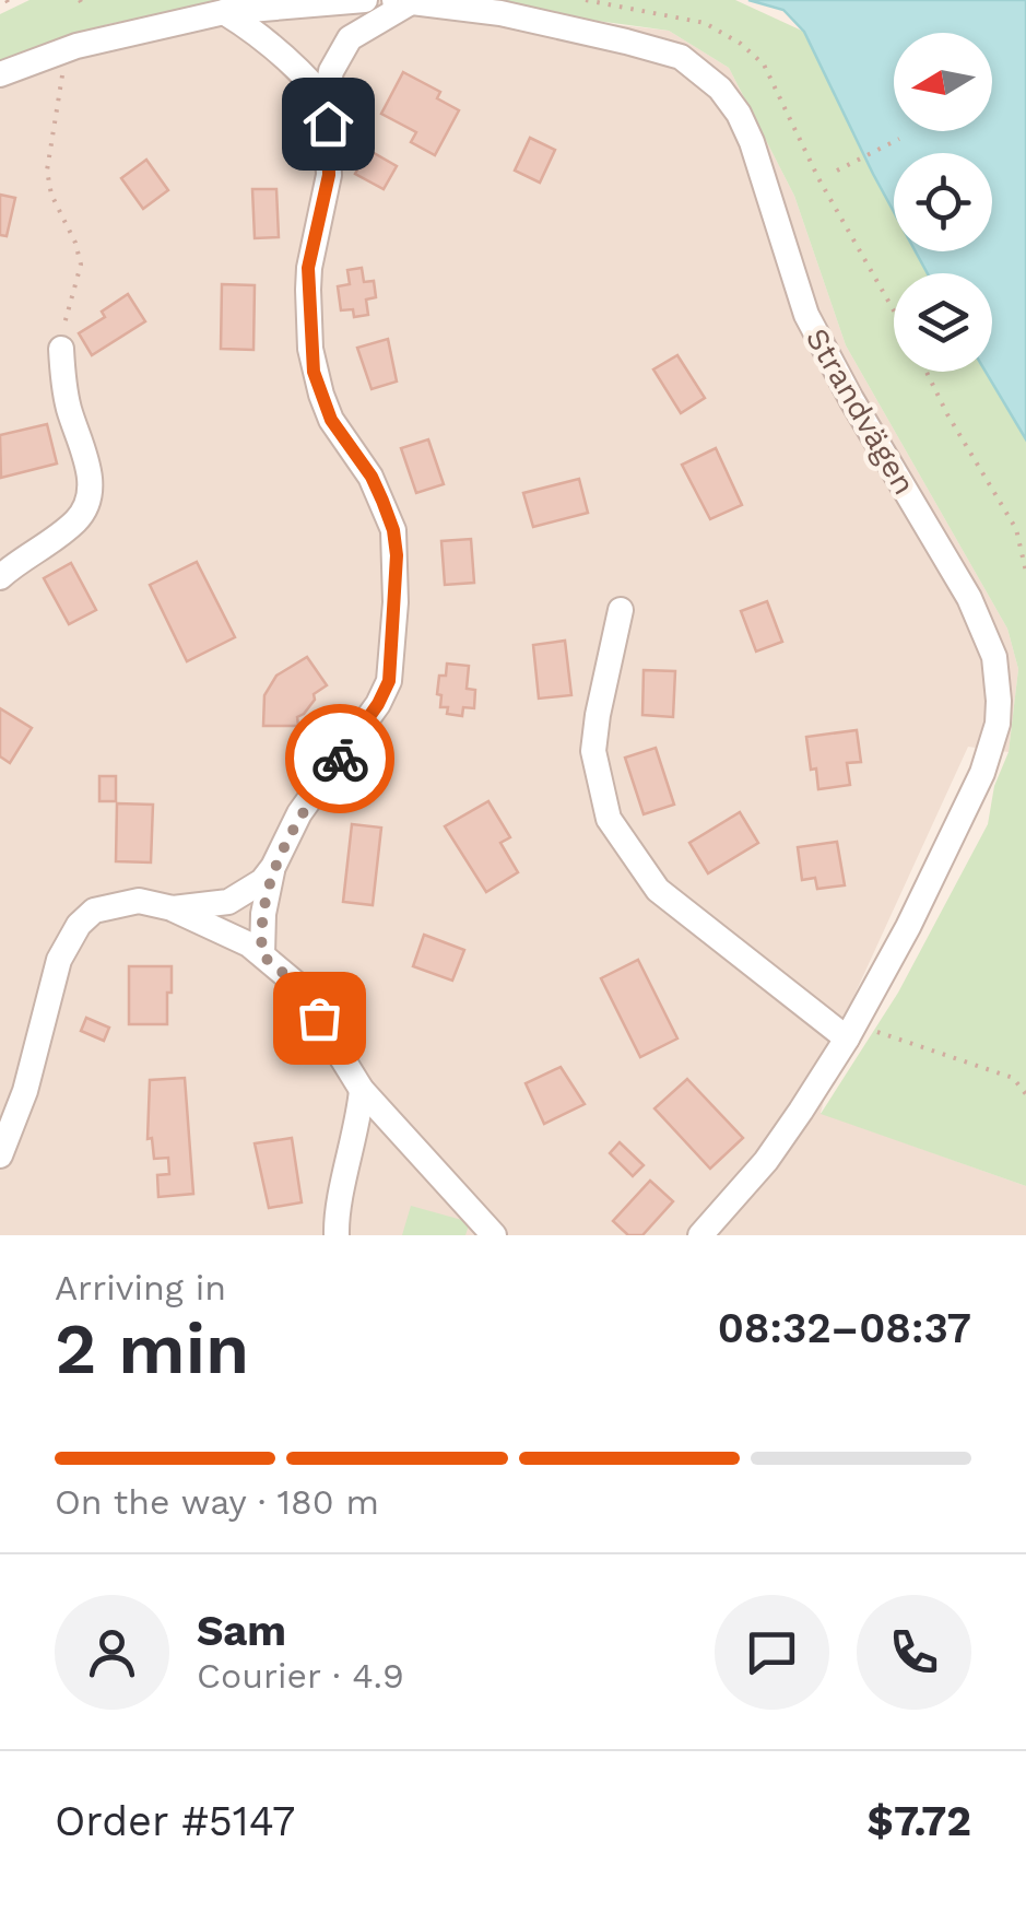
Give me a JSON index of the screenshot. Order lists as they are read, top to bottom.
{
  "streets": {
    "street": ["Strandvägen"]
  },
  "north": "left",
  "page": {
    "heading": ["2 min", "Arriving in", "08:32–08:37"],
    "panel": [
      "Sam",
      "Courier · 4.9",
      "Order #5147",
      "$7.72"
    ],
    "bar": "On the way · 180 m"
  }
}
